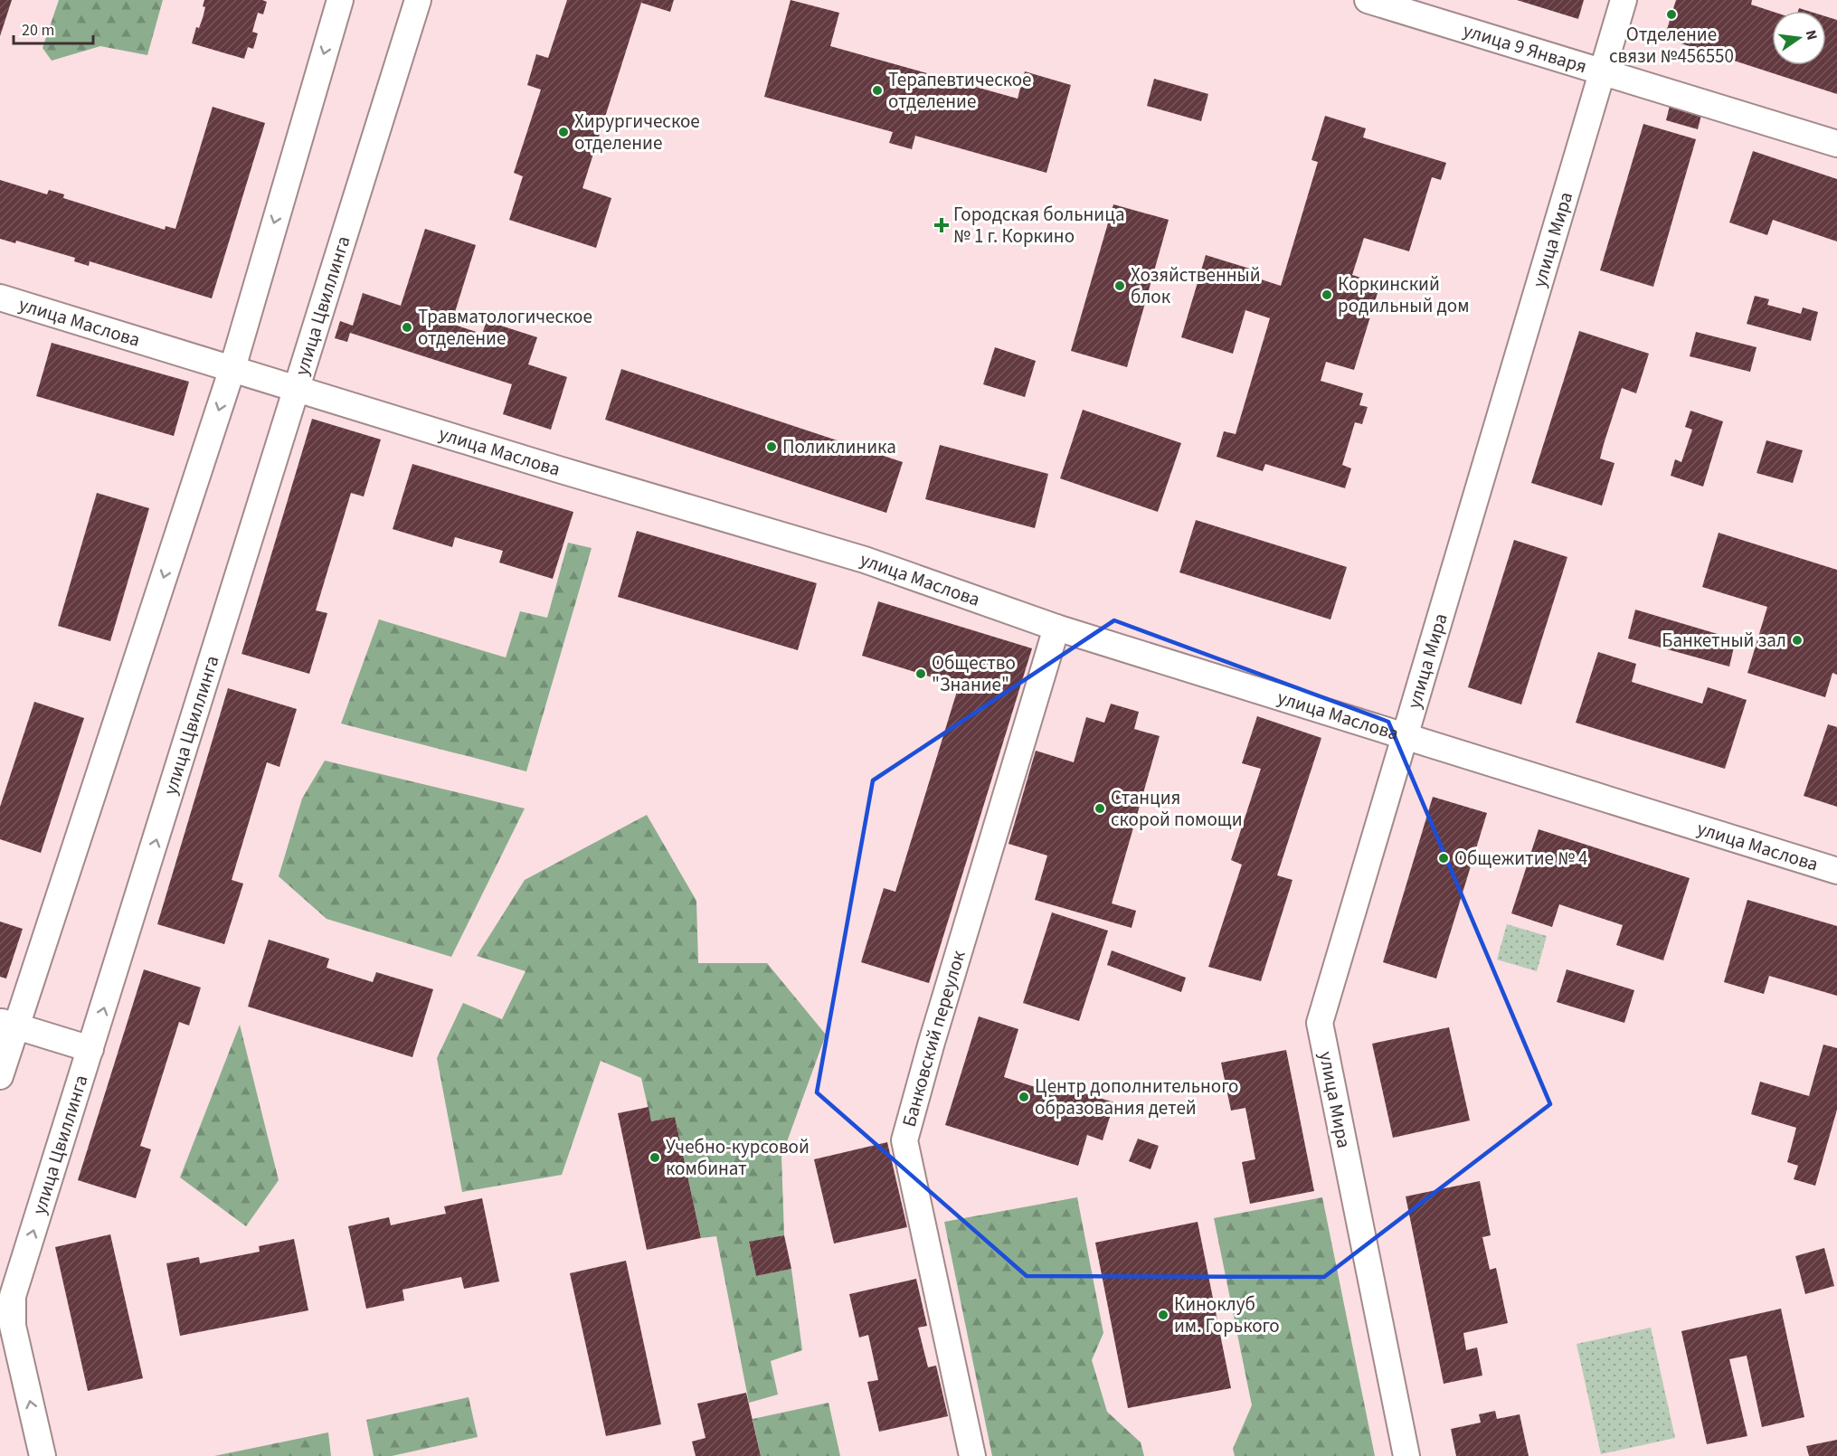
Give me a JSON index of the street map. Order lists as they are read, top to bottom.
{
  "streets": {
    "street": [
      "улица 9 Января",
      "улица Мира",
      "улица Цвиллинга",
      "улица Маслова",
      "Банковский переулок"
    ]
  },
  "crossings": [
    ["улица 9 Января", "улица Мира"],
    ["улица Мира", "улица Маслова"],
    ["улица Цвиллинга", "улица Маслова"],
    ["улица Маслова", "Банковский переулок"]
  ],
  "places": {
    "other": [
      "Отделение связи №456550",
      "Терапевтическое отделение",
      "Хирургическое отделение",
      "Хозяйственный блок",
      "Коркинский родильный дом",
      "Травматологическое отделение",
      "Поликлиника",
      "Банкетный зал",
      "Общество \"Знание\"",
      "Станция скорой помощи",
      "Общежитие № 4",
      "Центр дополнительного образования детей",
      "Учебно-курсовой комбинат",
      "Киноклуб им. Горького"
    ],
    "health": ["Городская больница № 1 г. Коркино"]
  },
  "scale_bar": "20 m",
  "north": "right"
}
